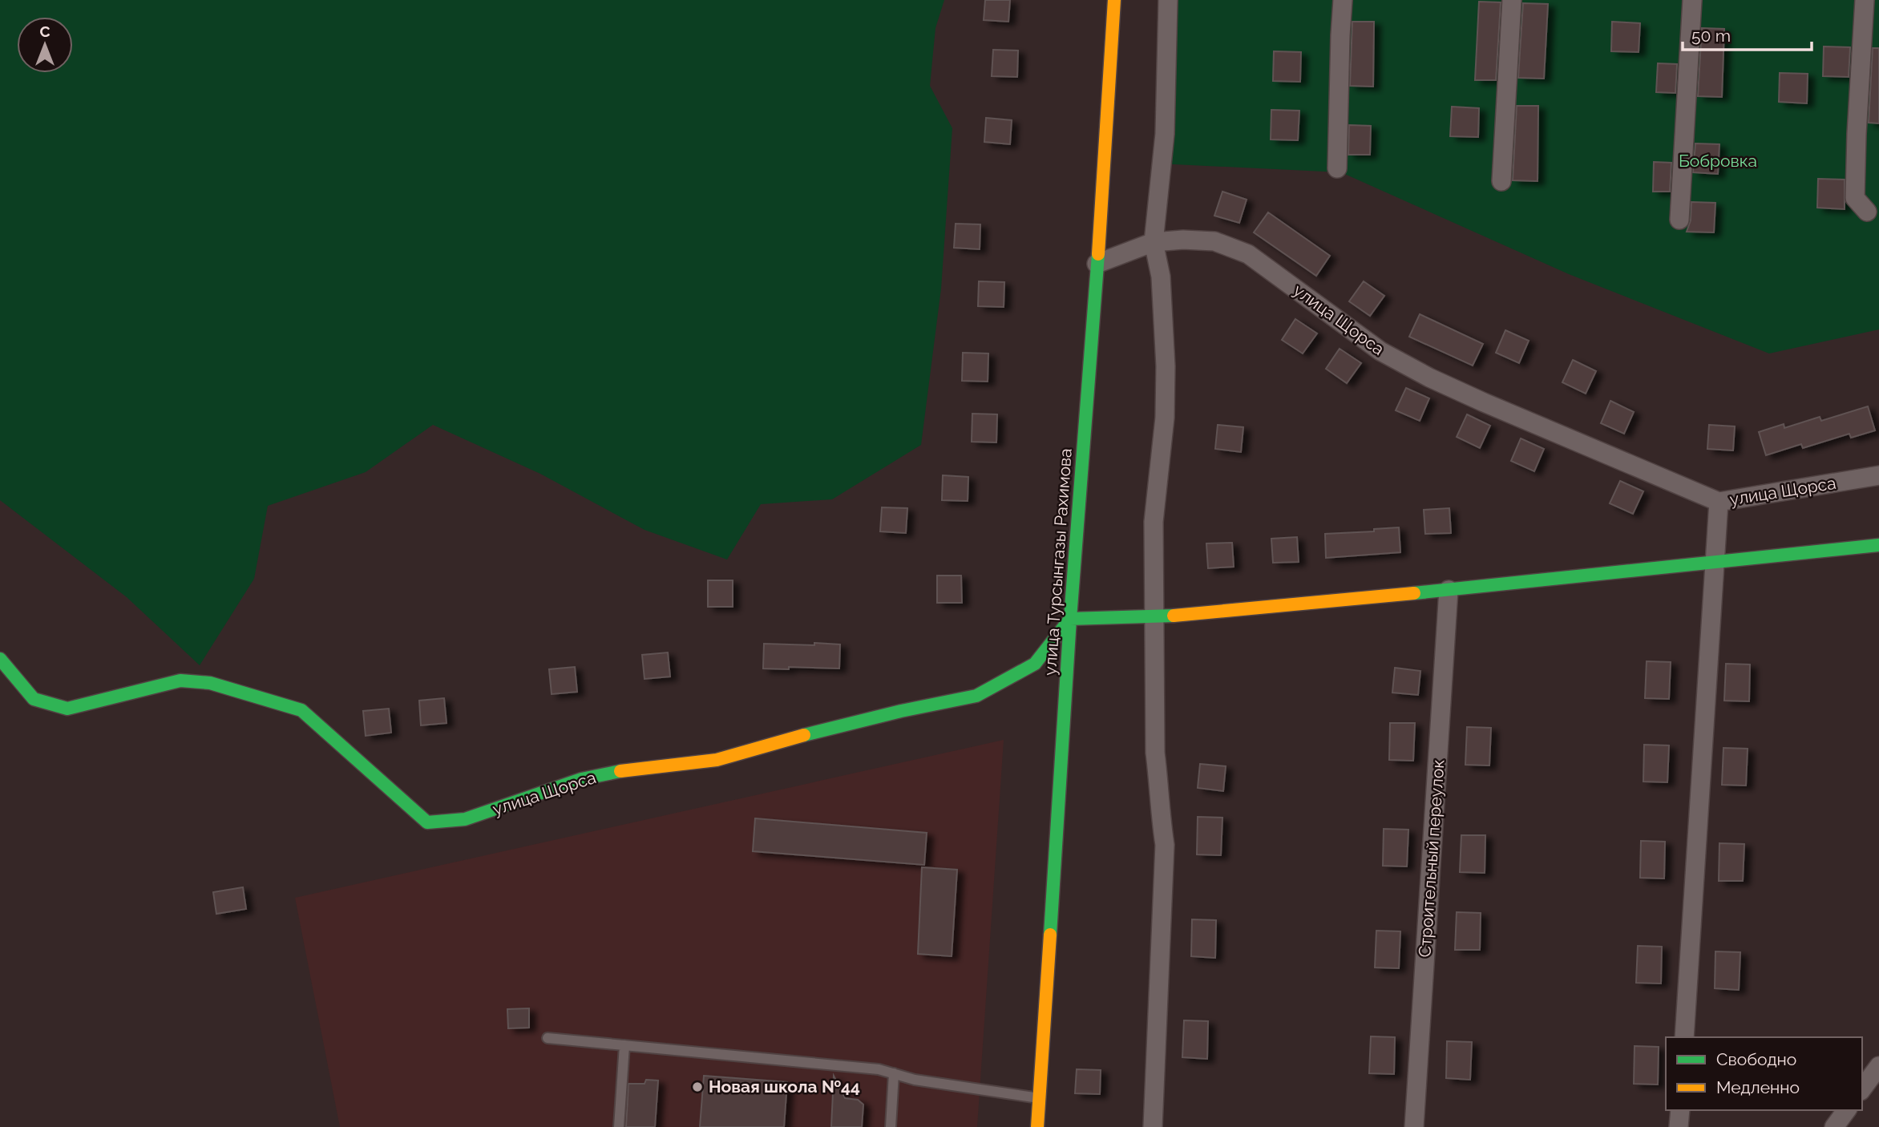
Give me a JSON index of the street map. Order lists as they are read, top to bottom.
{
  "streets": {
    "street": ["улица Щорса", "улица Турсынгазы Рахимова", "Строительный переулок"]
  },
  "crossings": [
    ["улица Щорса", "улица Турсынгазы Рахимова"]
  ],
  "parks": ["Бобровка"],
  "places": ["Новая школа №44"],
  "legend": ["Свободно", "Медленно"],
  "scale_bar": "50 m",
  "north": "top"
}
